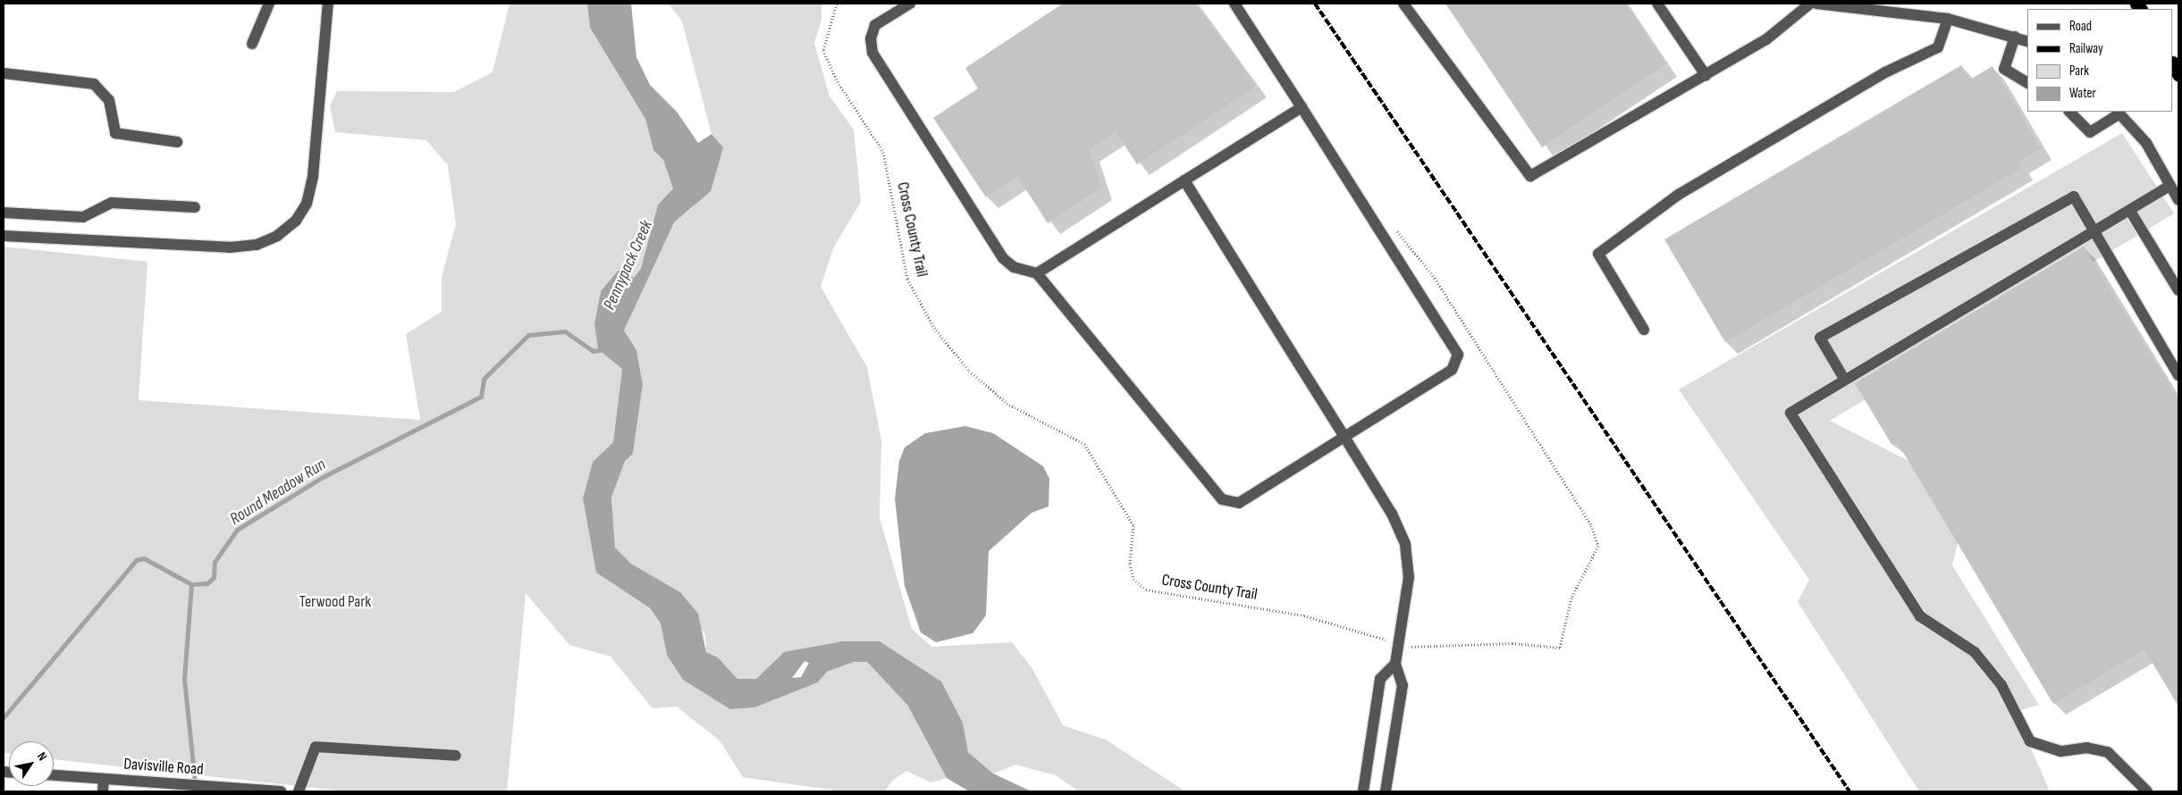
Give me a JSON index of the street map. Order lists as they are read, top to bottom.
{
  "streets": {
    "street": ["Davisville Road"],
    "path": ["Cross County Trail"]
  },
  "water": ["Pennypack Creek", "Round Meadow Run"],
  "parks": ["Terwood Park"],
  "legend": [
    "Road",
    "Railway",
    "Park",
    "Water"
  ],
  "north": "top right"
}
